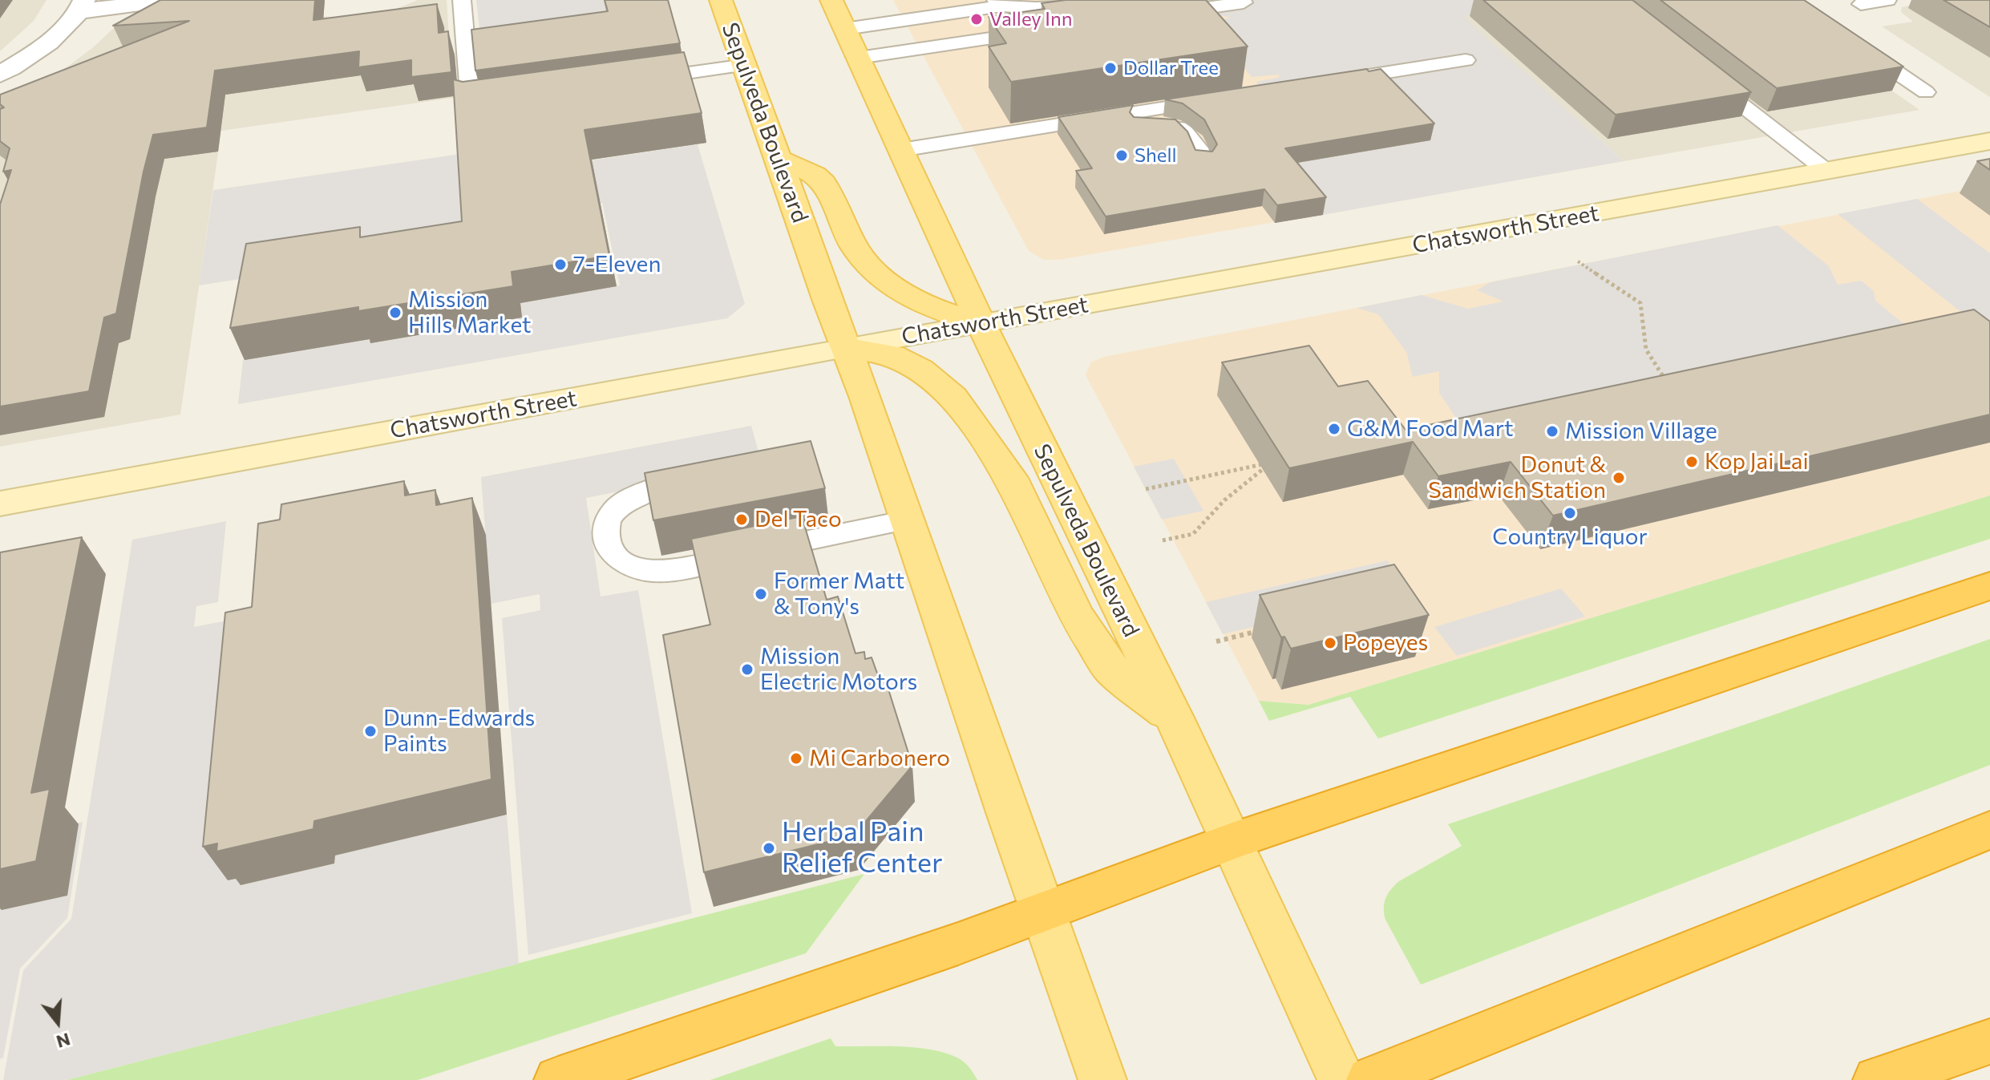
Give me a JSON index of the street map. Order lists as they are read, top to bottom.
{
  "streets": {
    "main road": ["Sepulveda Boulevard", "Chatsworth Street"]
  },
  "crossings": [
    ["Sepulveda Boulevard", "Chatsworth Street"]
  ],
  "places": [
    "Valley Inn",
    "Dollar Tree",
    "Shell",
    "7-Eleven",
    "Mission Hills Market",
    "G&M Food Mart",
    "Mission Village",
    "Kop Jai Lai",
    "Donut & Sandwich Station",
    "Country Liquor",
    "Del Taco",
    "Former Matt & Tony's",
    "Popeyes",
    "Mission Electric Motors",
    "Dunn-Edwards Paints",
    "Mi Carbonero",
    "Herbal Pain Relief Center"
  ],
  "north": "bottom"
}
